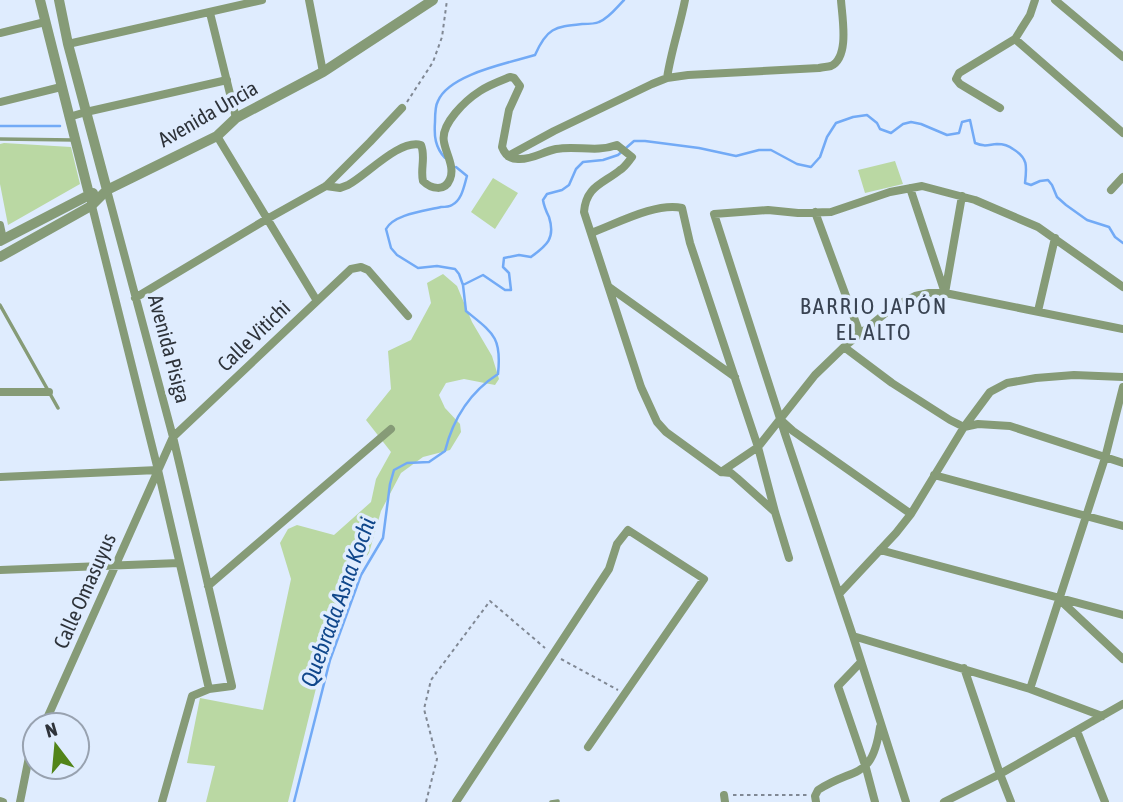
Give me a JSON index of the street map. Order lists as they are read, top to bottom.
{
  "streets": {
    "street": [
      "Avenida Uncia",
      "Calle Vitichi",
      "Avenida Pisiga",
      "Calle Omasuyus"
    ]
  },
  "crossings": [
    ["Avenida Uncia", "Avenida Pisiga"],
    ["Calle Vitichi", "Avenida Pisiga"],
    ["Calle Vitichi", "Calle Omasuyus"],
    ["Avenida Pisiga", "Calle Omasuyus"]
  ],
  "districts": ["BARRIO JAPÓN EL ALTO"],
  "water": ["Quebrada Asna Kochi"],
  "north": "top"
}
